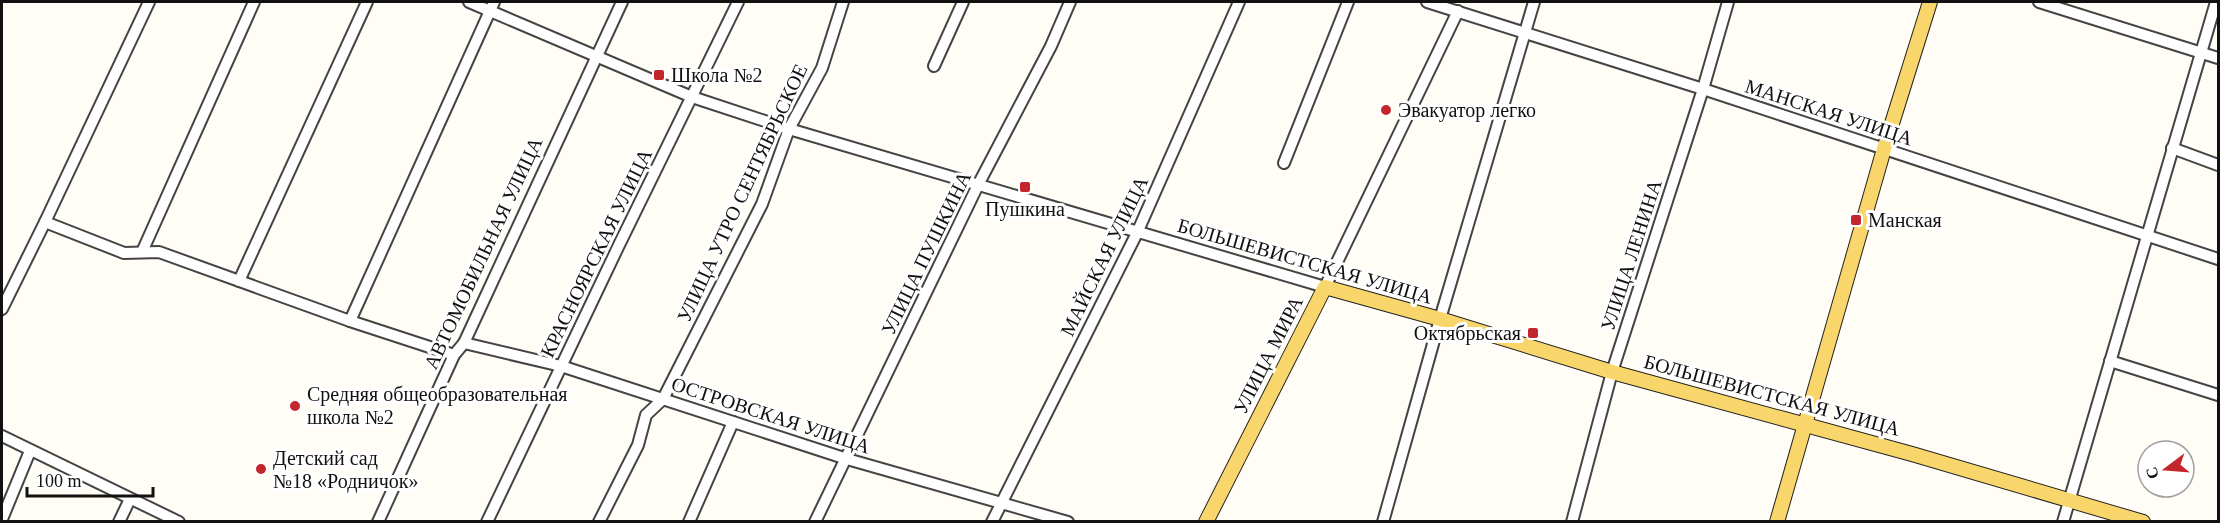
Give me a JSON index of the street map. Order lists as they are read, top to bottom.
{
  "streets": {
    "main road": ["БОЛЬШЕВИСТСКАЯ УЛИЦА", "УЛИЦА МИРА"],
    "street": [
      "МАНСКАЯ УЛИЦА",
      "УЛИЦА УТРО СЕНТЯБРЬСКОЕ",
      "АВТОМОБИЛЬНАЯ УЛИЦА",
      "КРАСНОЯРСКАЯ УЛИЦА",
      "УЛИЦА ПУШКИНА",
      "УЛИЦА ЛЕНИНА",
      "МАЙСКАЯ УЛИЦА",
      "ОСТРОВСКАЯ УЛИЦА"
    ]
  },
  "crossings": [
    ["МАНСКАЯ УЛИЦА", "УЛИЦА ЛЕНИНА"],
    ["МАНСКАЯ УЛИЦА", "УЛИЦА МИРА"],
    ["УЛИЦА УТРО СЕНТЯБРЬСКОЕ", "БОЛЬШЕВИСТСКАЯ УЛИЦА"],
    ["УЛИЦА УТРО СЕНТЯБРЬСКОЕ", "ОСТРОВСКАЯ УЛИЦА"],
    ["АВТОМОБИЛЬНАЯ УЛИЦА", "БОЛЬШЕВИСТСКАЯ УЛИЦА"],
    ["АВТОМОБИЛЬНАЯ УЛИЦА", "ОСТРОВСКАЯ УЛИЦА"],
    ["КРАСНОЯРСКАЯ УЛИЦА", "БОЛЬШЕВИСТСКАЯ УЛИЦА"],
    ["КРАСНОЯРСКАЯ УЛИЦА", "ОСТРОВСКАЯ УЛИЦА"],
    ["УЛИЦА ПУШКИНА", "БОЛЬШЕВИСТСКАЯ УЛИЦА"],
    ["УЛИЦА ПУШКИНА", "ОСТРОВСКАЯ УЛИЦА"],
    ["УЛИЦА ЛЕНИНА", "БОЛЬШЕВИСТСКАЯ УЛИЦА"],
    ["МАЙСКАЯ УЛИЦА", "БОЛЬШЕВИСТСКАЯ УЛИЦА"],
    ["МАЙСКАЯ УЛИЦА", "ОСТРОВСКАЯ УЛИЦА"],
    ["БОЛЬШЕВИСТСКАЯ УЛИЦА", "УЛИЦА МИРА"]
  ],
  "places": {
    "transit": [
      "Школа №2",
      "Пушкина",
      "Манская",
      "Октябрьская"
    ],
    "other": ["Эвакуатор легко", "Средняя общеобразовательная школа №2", "Детский сад №18 «Родничок»"]
  },
  "scale_bar": "100 m",
  "north": "left"
}
